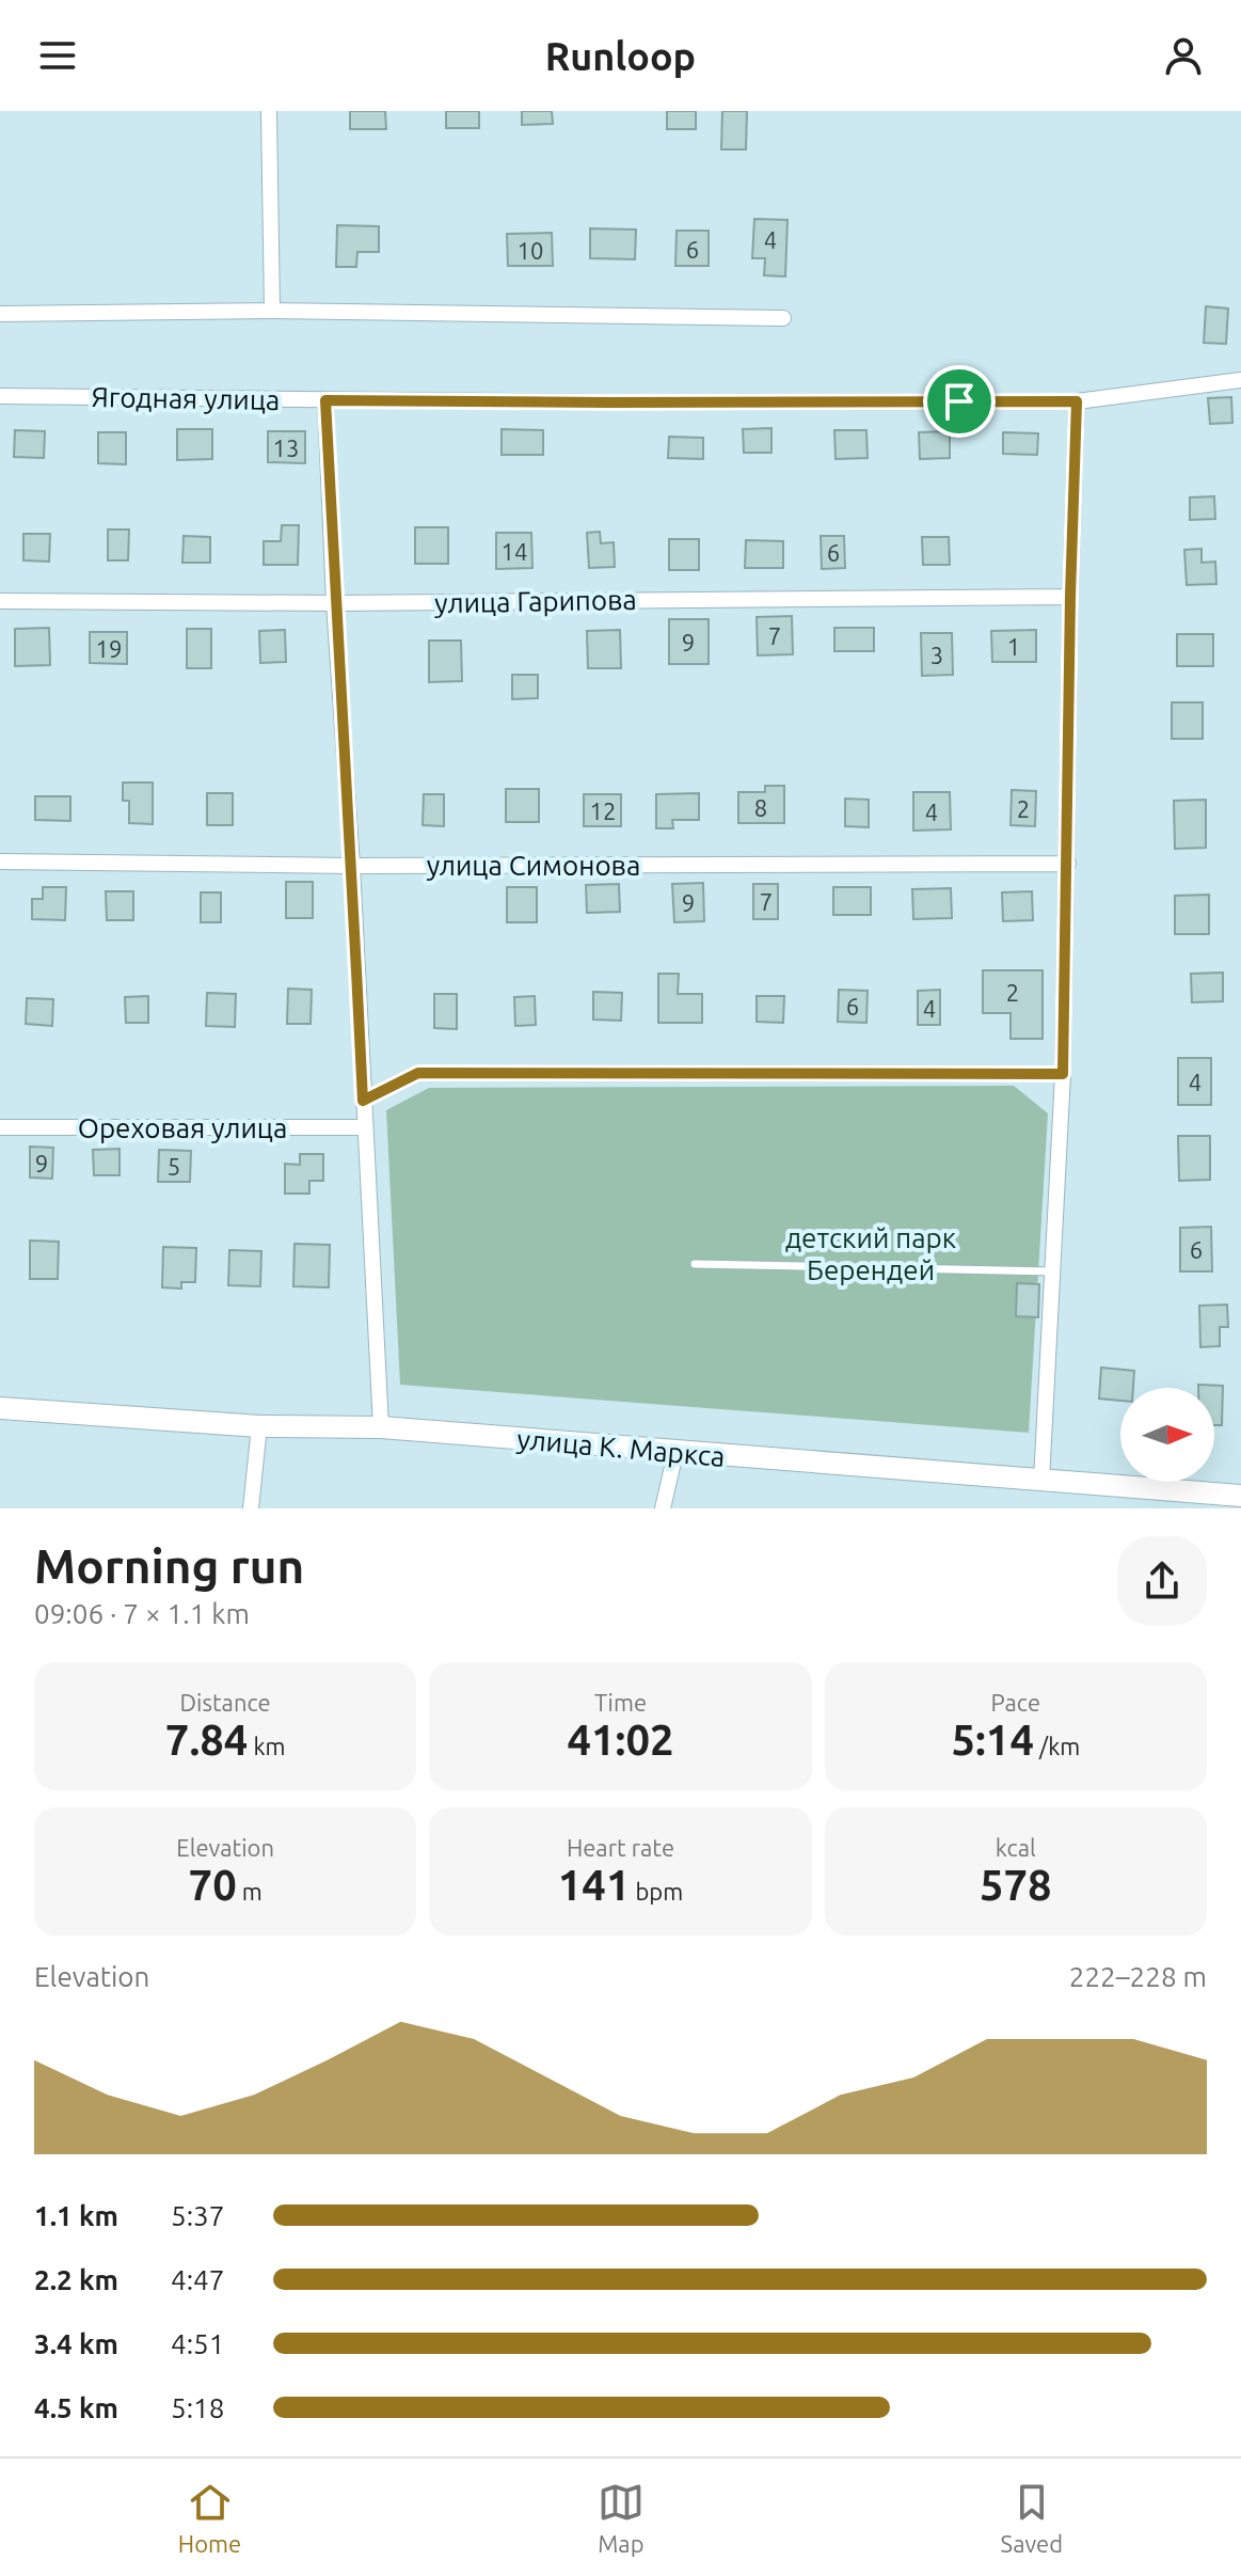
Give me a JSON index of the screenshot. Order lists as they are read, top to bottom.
{
  "streets": {
    "main road": ["улица К. Маркса"],
    "street": [
      "Ягодная улица",
      "улица Гарипова",
      "улица Симонова",
      "Ореховая улица"
    ]
  },
  "parks": ["детский парк Берендей"],
  "house_numbers": [
    "4",
    "6",
    "10",
    "13",
    "14",
    "6",
    "7",
    "9",
    "1",
    "19",
    "3",
    "8",
    "2",
    "12",
    "4",
    "7",
    "9",
    "2",
    "6",
    "4",
    "4",
    "9",
    "5",
    "6"
  ],
  "north": "right",
  "page": {
    "header": "Runloop",
    "heading": ["Morning run", "09:06 · 7 × 1.1 km"],
    "stats": [
      ["Distance", "7.84 km"],
      ["Time", "41:02"],
      ["Pace", "5:14 /km"],
      ["Elevation", "70 m"],
      ["Heart rate", "141 bpm"],
      ["kcal", "578"]
    ],
    "chart": ["Elevation", "222–228 m"],
    "list": [
      {
        "name": "1.1 km",
        "note": "5:37"
      },
      {
        "name": "2.2 km",
        "note": "4:47"
      },
      {
        "name": "3.4 km",
        "note": "4:51"
      },
      {
        "name": "4.5 km",
        "note": "5:18"
      }
    ],
    "tabs": ["Home", "Map", "Saved"]
  }
}
